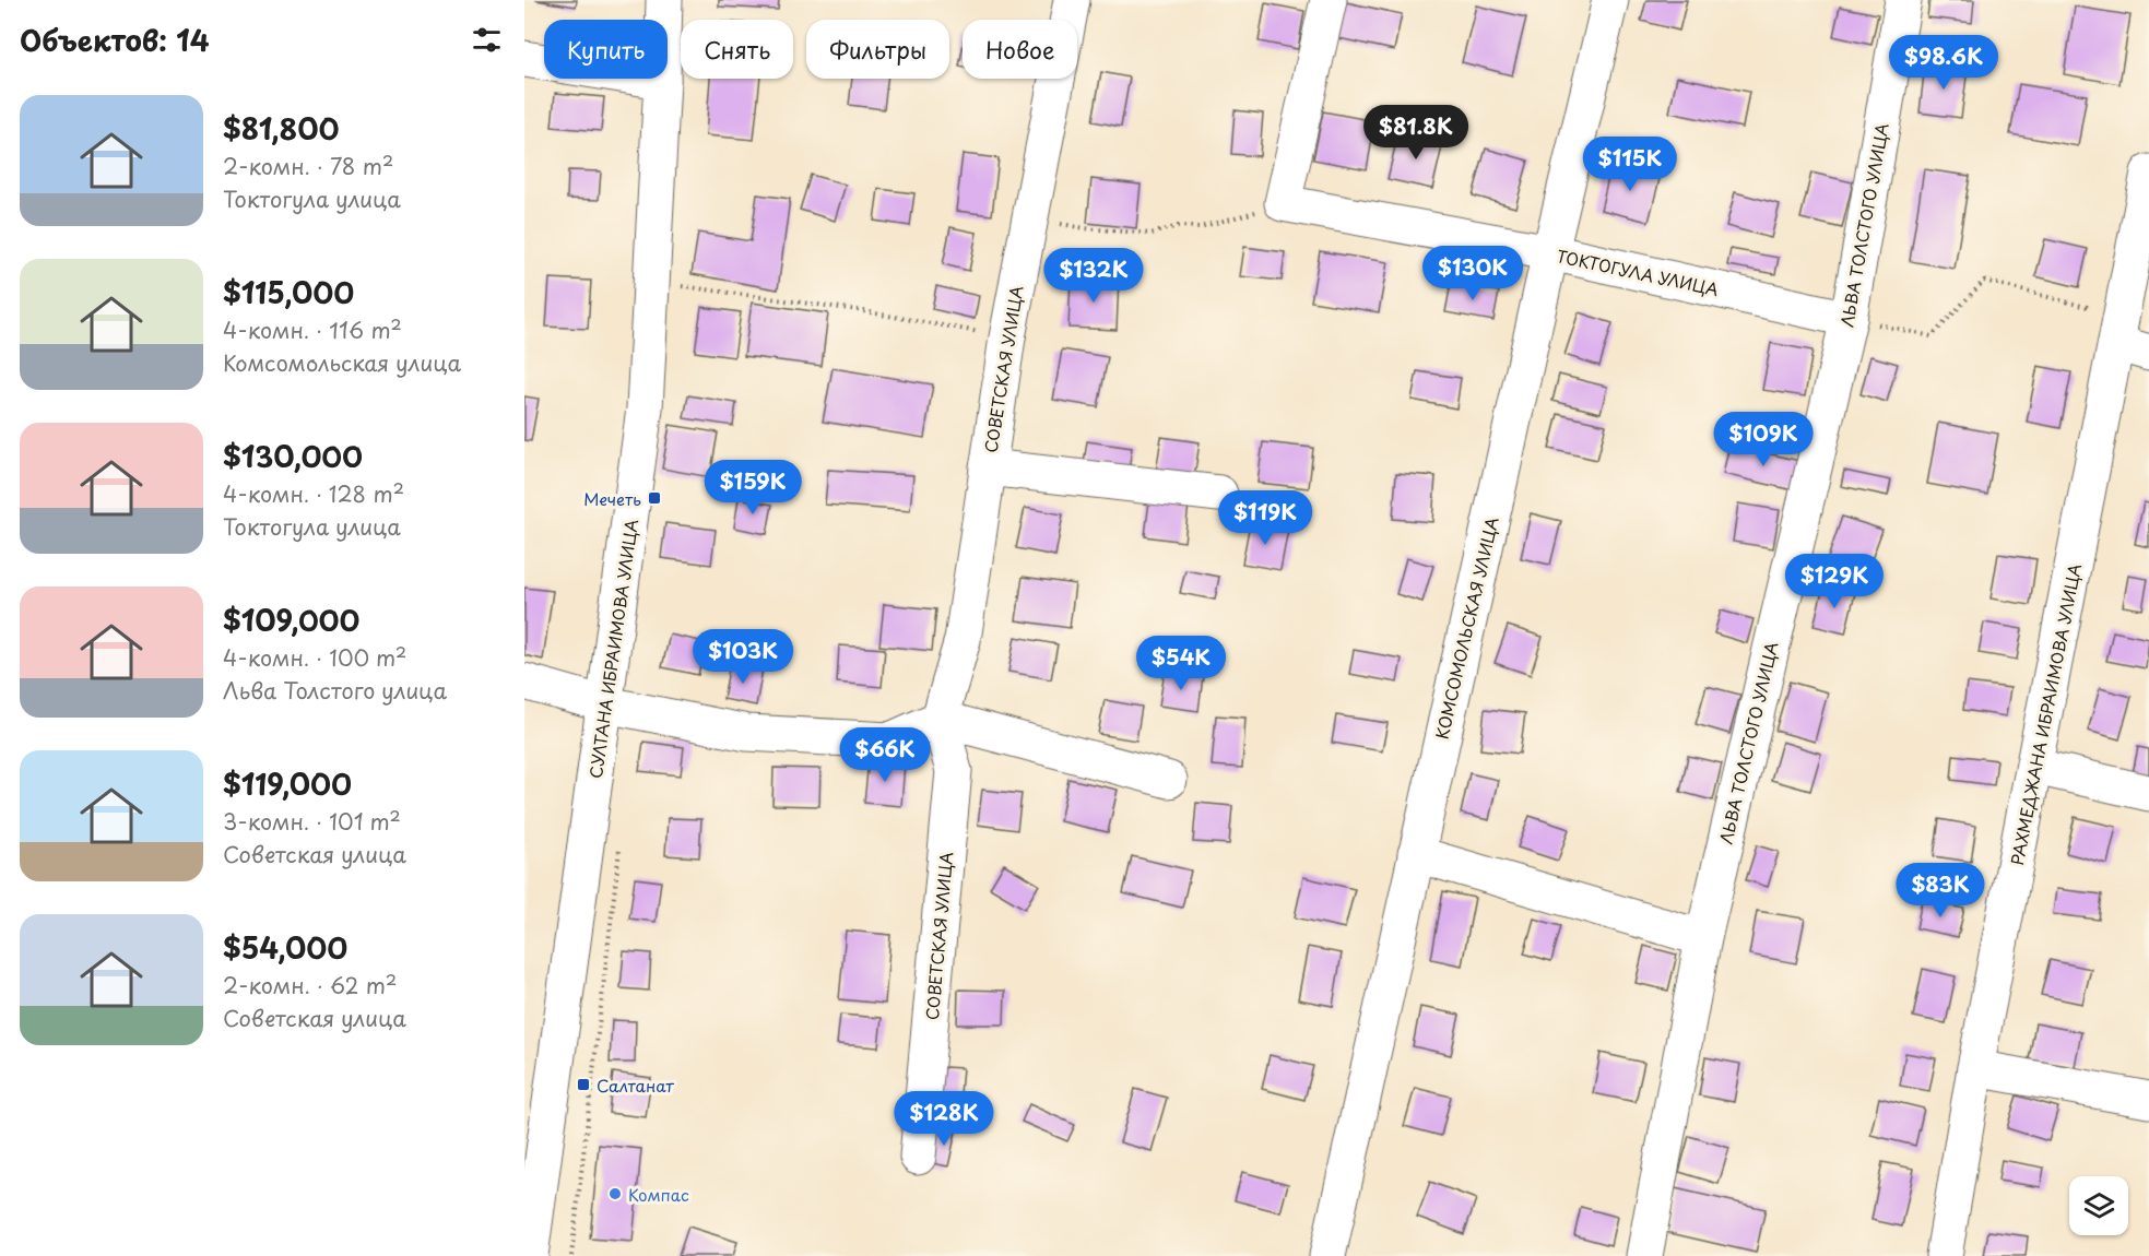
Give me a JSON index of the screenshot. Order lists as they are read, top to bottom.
{
  "streets": {
    "street": [
      "ЛЬВА ТОЛСТОГО УЛИЦА",
      "ТОКТОГУЛА УЛИЦА",
      "СОВЕТСКАЯ УЛИЦА",
      "КОМСОМОЛЬСКАЯ УЛИЦА",
      "СУЛТАНА ИБРАИМОВА УЛИЦА",
      "РАХМЕДЖАНА ИБРАИМОВА УЛИЦА"
    ]
  },
  "crossings": [
    ["ЛЬВА ТОЛСТОГО УЛИЦА", "ТОКТОГУЛА УЛИЦА"],
    ["ТОКТОГУЛА УЛИЦА", "КОМСОМОЛЬСКАЯ УЛИЦА"]
  ],
  "places": {
    "transit": ["Мечеть", "Салтанат"],
    "other": ["Компас"]
  },
  "page": {
    "heading": "Объектов: 14",
    "chip": [
      "Купить",
      "Снять",
      "Фильтры",
      "Новое"
    ],
    "price": [
      "$98.6K",
      "$81.8K",
      "$115K",
      "$130K",
      "$132K",
      "$109K",
      "$159K",
      "$119K",
      "$129K",
      "$103K",
      "$54K",
      "$66K",
      "$83K",
      "$128K"
    ],
    "list": [
      {
        "name": "$81,800",
        "note": "2-комн. · 78 m² · Токтогула улица"
      },
      {
        "name": "$115,000",
        "note": "4-комн. · 116 m² · Комсомольская улица"
      },
      {
        "name": "$130,000",
        "note": "4-комн. · 128 m² · Токтогула улица"
      },
      {
        "name": "$109,000",
        "note": "4-комн. · 100 m² · Льва Толстого улица"
      },
      {
        "name": "$119,000",
        "note": "3-комн. · 101 m² · Советская улица"
      },
      {
        "name": "$54,000",
        "note": "2-комн. · 62 m² · Советская улица"
      }
    ]
  }
}
